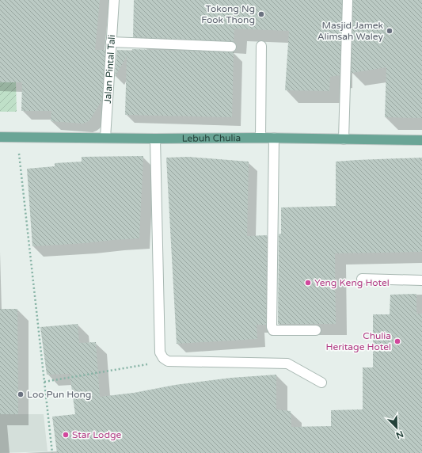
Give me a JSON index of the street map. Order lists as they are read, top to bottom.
{
  "streets": {
    "main road": ["Lebuh Chulia"],
    "street": ["Jalan Pintal Tali"]
  },
  "crossings": [
    ["Jalan Pintal Tali", "Lebuh Chulia"]
  ],
  "places": [
    "Tokong Ng Fook Thong",
    "Masjid Jamek Alimsah Waley",
    "Yeng Keng Hotel",
    "Chulia Heritage Hotel",
    "Loo Pun Hong",
    "Star Lodge"
  ],
  "north": "bottom right"
}
